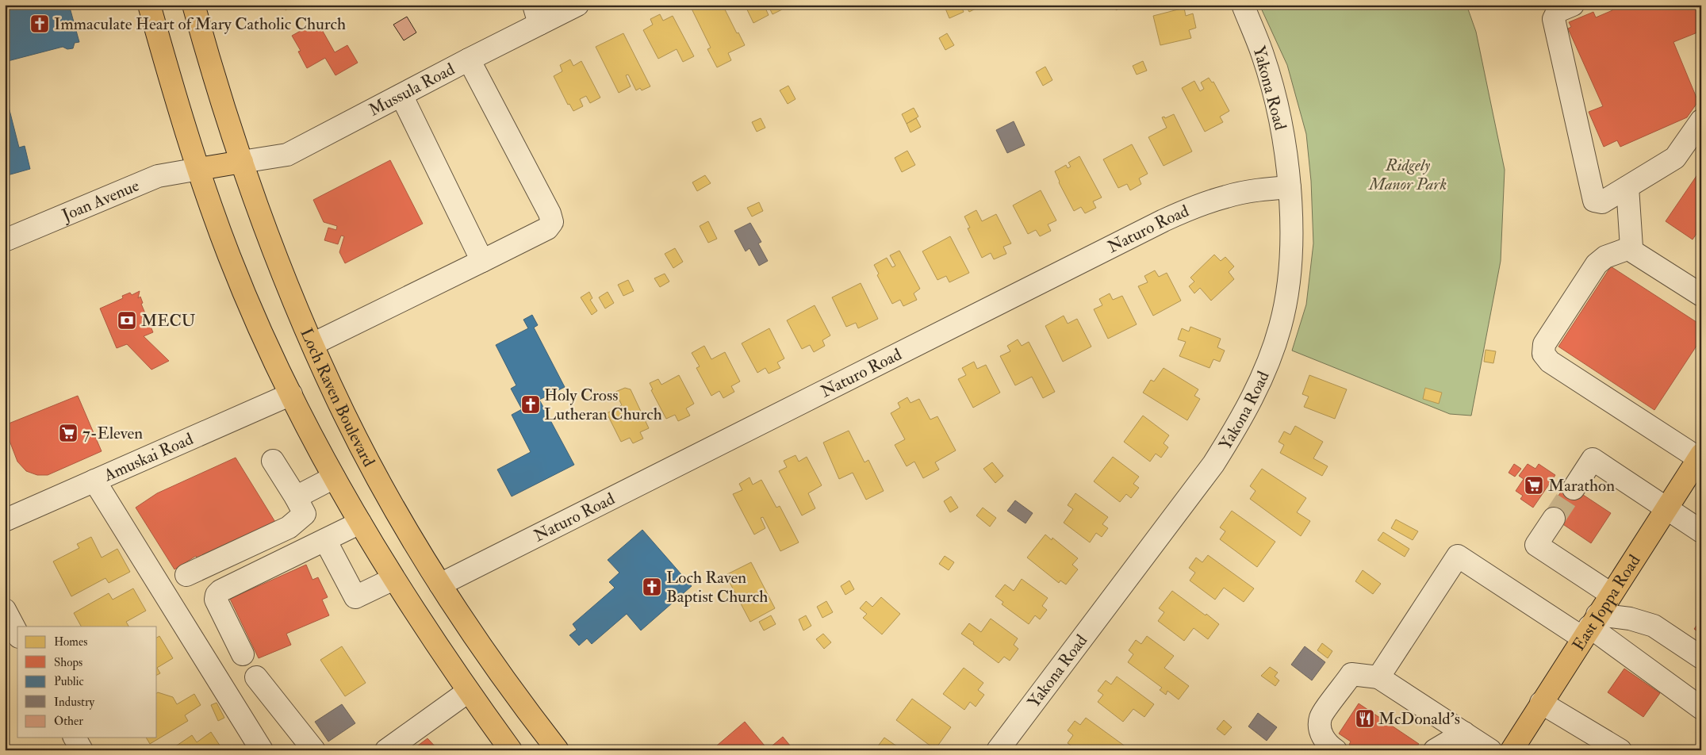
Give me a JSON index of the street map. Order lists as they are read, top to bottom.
{
  "streets": {
    "main road": ["Loch Raven Boulevard", "East Joppa Road"],
    "street": [
      "Yakona Road",
      "Mussula Road",
      "Joan Avenue",
      "Naturo Road",
      "Amuskai Road"
    ]
  },
  "crossings": [
    ["Yakona Road", "Naturo Road"],
    ["Mussula Road", "Loch Raven Boulevard"],
    ["Naturo Road", "Loch Raven Boulevard"]
  ],
  "parks": ["Ridgely Manor Park"],
  "places": {
    "church": ["Immaculate Heart of Mary Catholic Church", "Holy Cross Lutheran Church", "Loch Raven Baptist Church"],
    "bank": ["MECU"],
    "supermarket": ["7-Eleven", "Marathon"],
    "restaurant": ["McDonald's"]
  },
  "legend": [
    "Homes",
    "Shops",
    "Public",
    "Industry",
    "Other"
  ]
}
